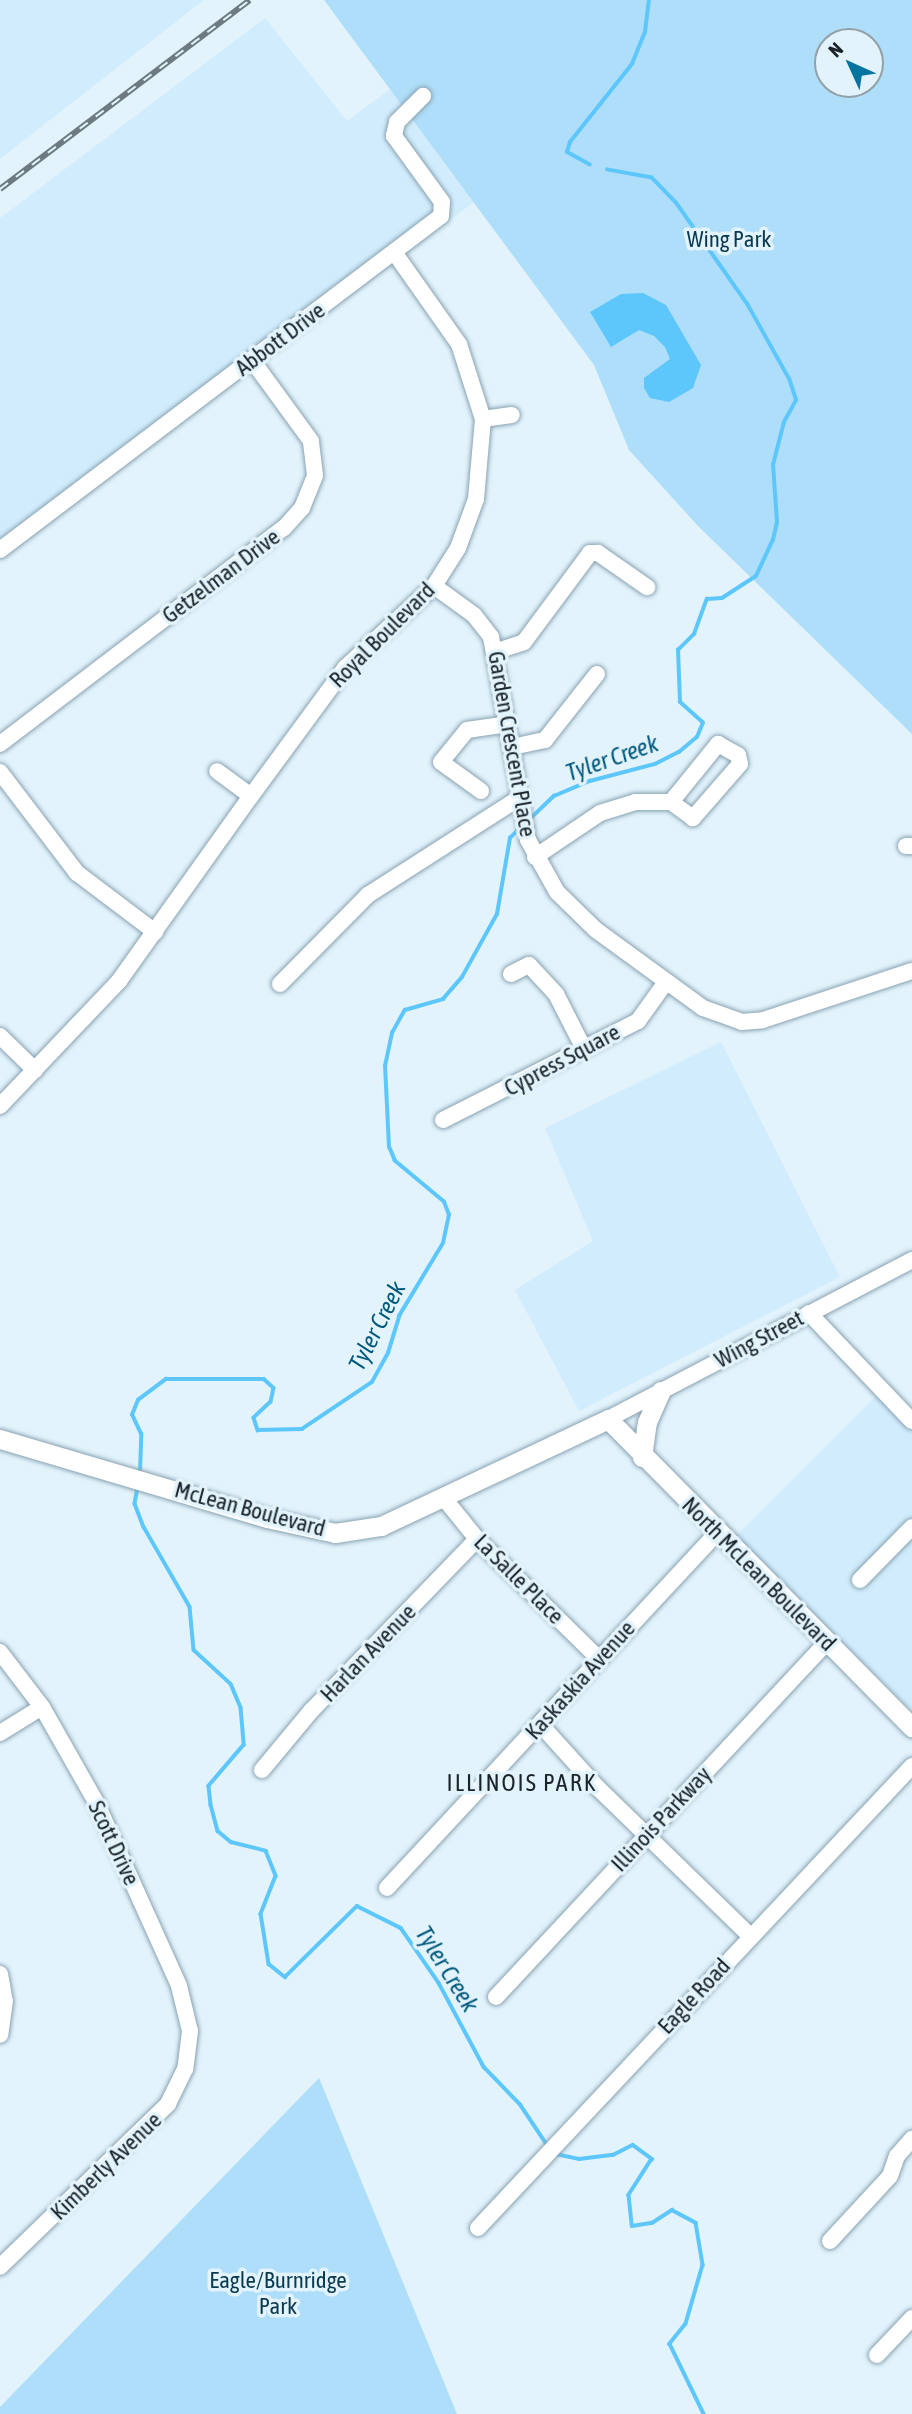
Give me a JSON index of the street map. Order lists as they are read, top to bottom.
{
  "streets": {
    "main road": ["McLean Boulevard", "North McLean Boulevard"],
    "street": [
      "Abbott Drive",
      "Getzelman Drive",
      "Royal Boulevard",
      "Garden Crescent Place",
      "Cypress Square",
      "Wing Street",
      "La Salle Place",
      "Harlan Avenue",
      "Kaskaskia Avenue",
      "Illinois Parkway",
      "Scott Drive",
      "Eagle Road",
      "Kimberly Avenue"
    ]
  },
  "crossings": [
    ["Abbott Drive", "Getzelman Drive"],
    ["Abbott Drive", "Royal Boulevard"],
    ["Royal Boulevard", "Garden Crescent Place"],
    ["Garden Crescent Place", "Cypress Square"],
    ["Wing Street", "McLean Boulevard"],
    ["Wing Street", "North McLean Boulevard"],
    ["McLean Boulevard", "North McLean Boulevard"],
    ["McLean Boulevard", "La Salle Place"],
    ["North McLean Boulevard", "Kaskaskia Avenue"],
    ["North McLean Boulevard", "Illinois Parkway"],
    ["La Salle Place", "Harlan Avenue"],
    ["La Salle Place", "Kaskaskia Avenue"],
    ["Scott Drive", "Kimberly Avenue"]
  ],
  "districts": ["ILLINOIS PARK"],
  "water": ["Tyler Creek"],
  "parks": ["Wing Park", "Eagle/Burnridge Park"],
  "north": "top left"
}
